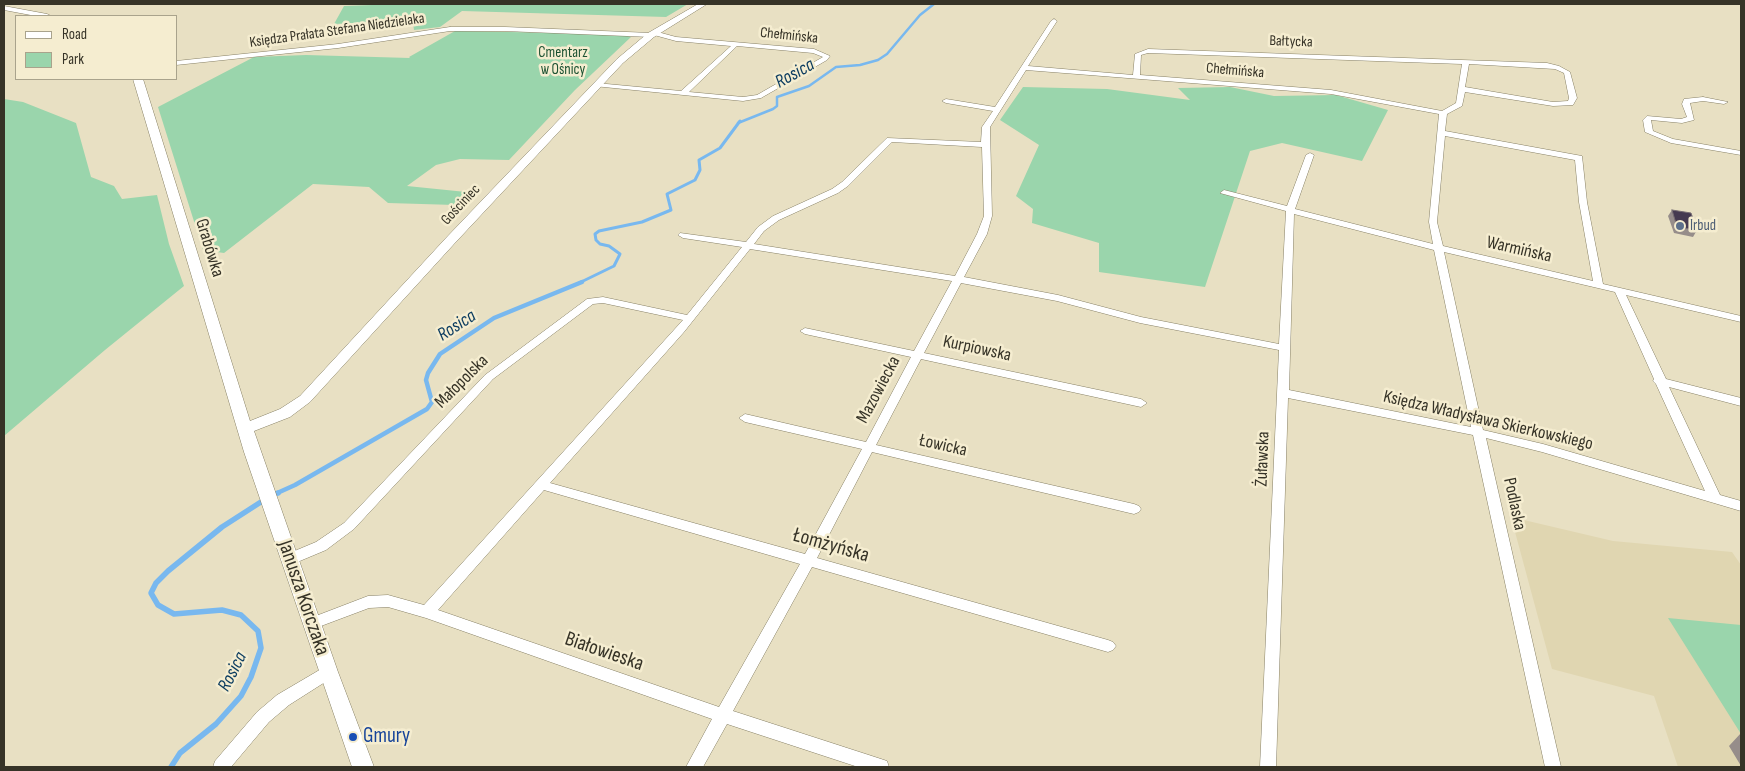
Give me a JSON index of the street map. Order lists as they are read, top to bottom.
{
  "streets": {
    "street": [
      "Księdza Prałata Stefana Niedzielaka",
      "Chełmińska",
      "Bałtycka",
      "Gościniec",
      "Grabówka",
      "Warmińska",
      "Kurpiowska",
      "Małopolska",
      "Mazowiecka",
      "Księdza Władysława Skierkowskiego",
      "Łowicka",
      "Żuławska",
      "Podlaska",
      "Łomżyńska",
      "Janusza Korczaka",
      "Białowieska"
    ]
  },
  "crossings": [
    ["Księdza Prałata Stefana Niedzielaka", "Chełmińska"],
    ["Księdza Prałata Stefana Niedzielaka", "Gościniec"],
    ["Chełmińska", "Bałtycka"],
    ["Chełmińska", "Gościniec"],
    ["Chełmińska", "Mazowiecka"],
    ["Chełmińska", "Podlaska"],
    ["Gościniec", "Grabówka"],
    ["Gościniec", "Janusza Korczaka"],
    ["Grabówka", "Janusza Korczaka"],
    ["Warmińska", "Żuławska"],
    ["Warmińska", "Podlaska"],
    ["Kurpiowska", "Mazowiecka"],
    ["Małopolska", "Janusza Korczaka"],
    ["Mazowiecka", "Łowicka"],
    ["Mazowiecka", "Łomżyńska"],
    ["Mazowiecka", "Białowieska"],
    ["Księdza Władysława Skierkowskiego", "Żuławska"],
    ["Księdza Władysława Skierkowskiego", "Podlaska"],
    ["Janusza Korczaka", "Białowieska"]
  ],
  "water": ["Rosica"],
  "parks": ["Cmentarz w Ośnicy"],
  "places": ["Irbud", "Gmury"],
  "legend": ["Road", "Park"]
}
